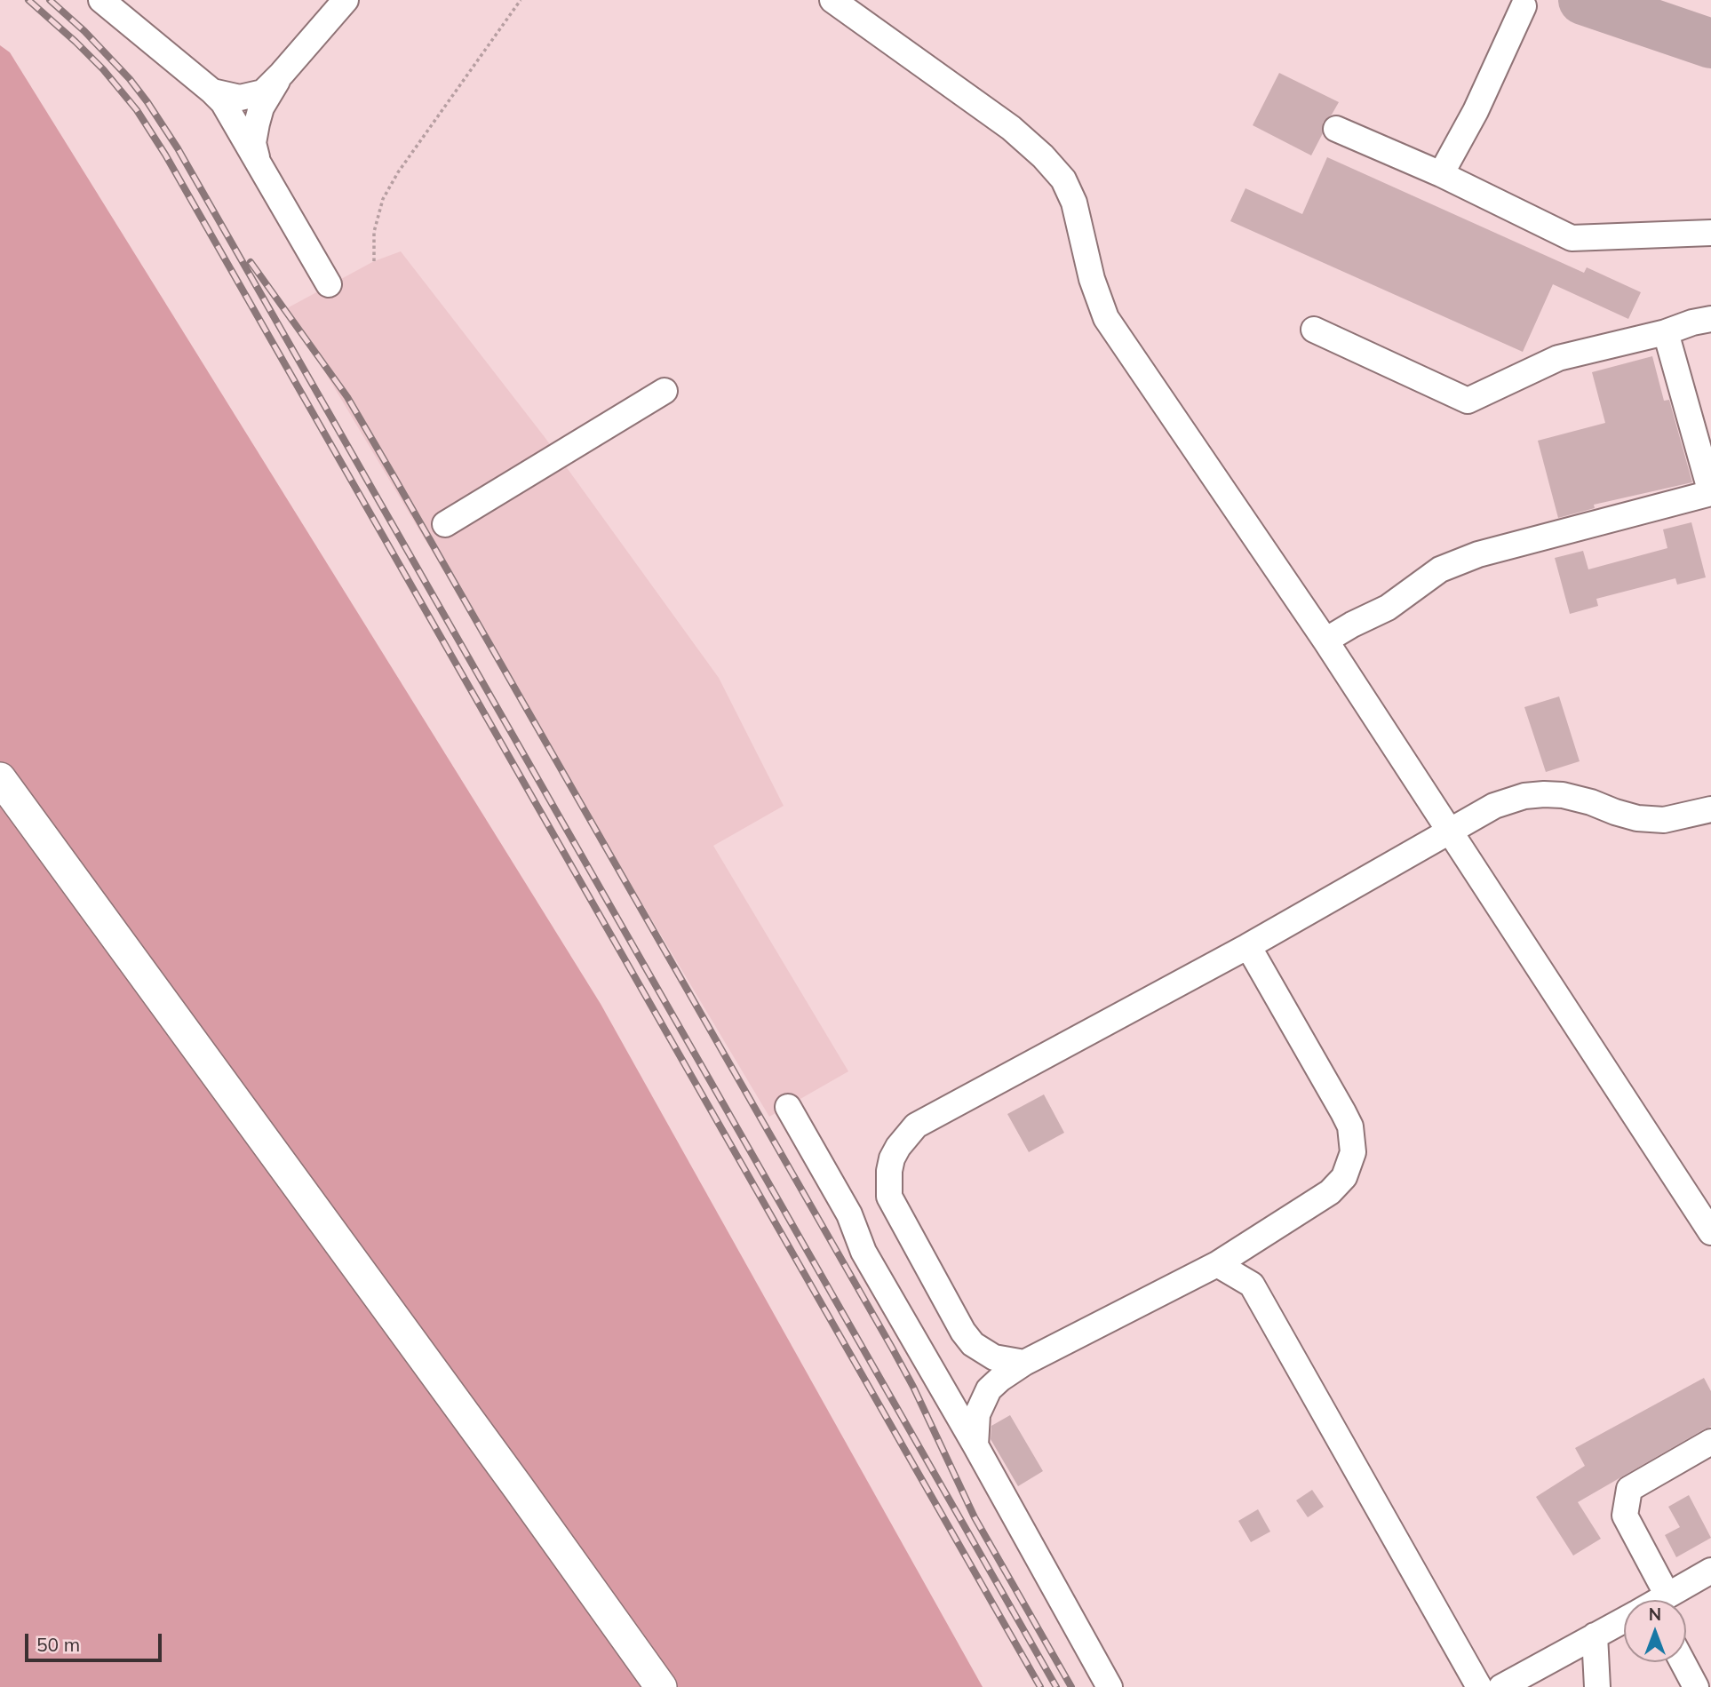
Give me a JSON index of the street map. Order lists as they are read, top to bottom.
{
  "scale_bar": "50 m",
  "north": "top"
}
